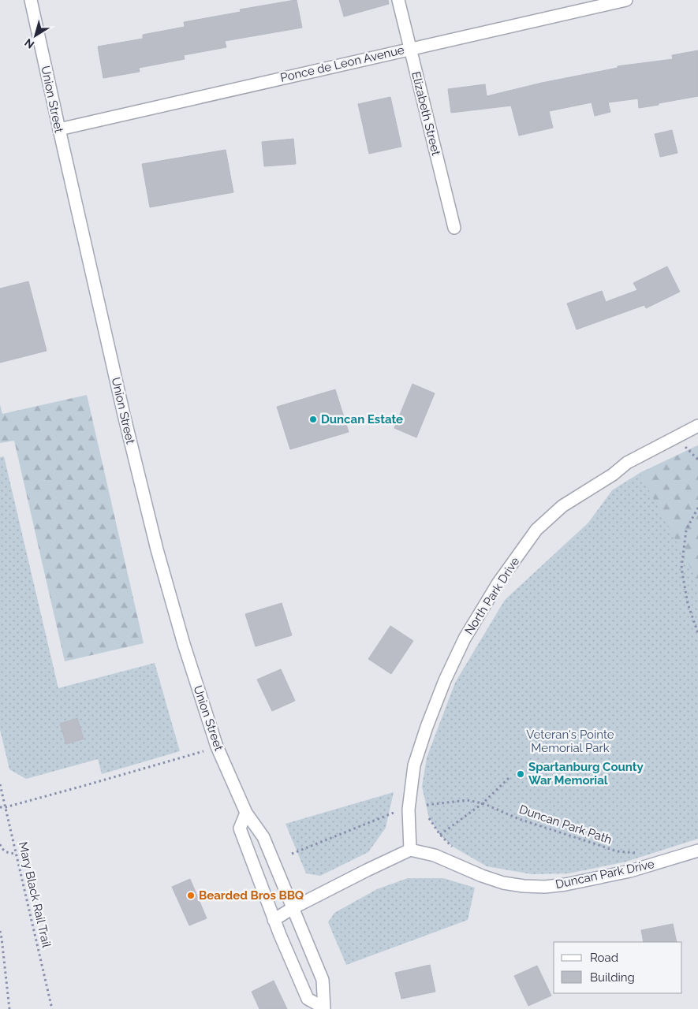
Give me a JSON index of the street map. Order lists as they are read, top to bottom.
{
  "streets": {
    "street": [
      "Ponce de Leon Avenue",
      "Union Street",
      "Elizabeth Street",
      "North Park Drive",
      "Duncan Park Drive"
    ],
    "path": ["Duncan Park Path", "Mary Black Rail Trail"]
  },
  "crossings": [
    ["Ponce de Leon Avenue", "Union Street"],
    ["Ponce de Leon Avenue", "Elizabeth Street"],
    ["North Park Drive", "Duncan Park Drive"]
  ],
  "parks": ["Veteran's Pointe Memorial Park"],
  "places": ["Duncan Estate", "Spartanburg County War Memorial", "Bearded Bros BBQ"],
  "legend": ["Road", "Building"],
  "north": "bottom left"
}
